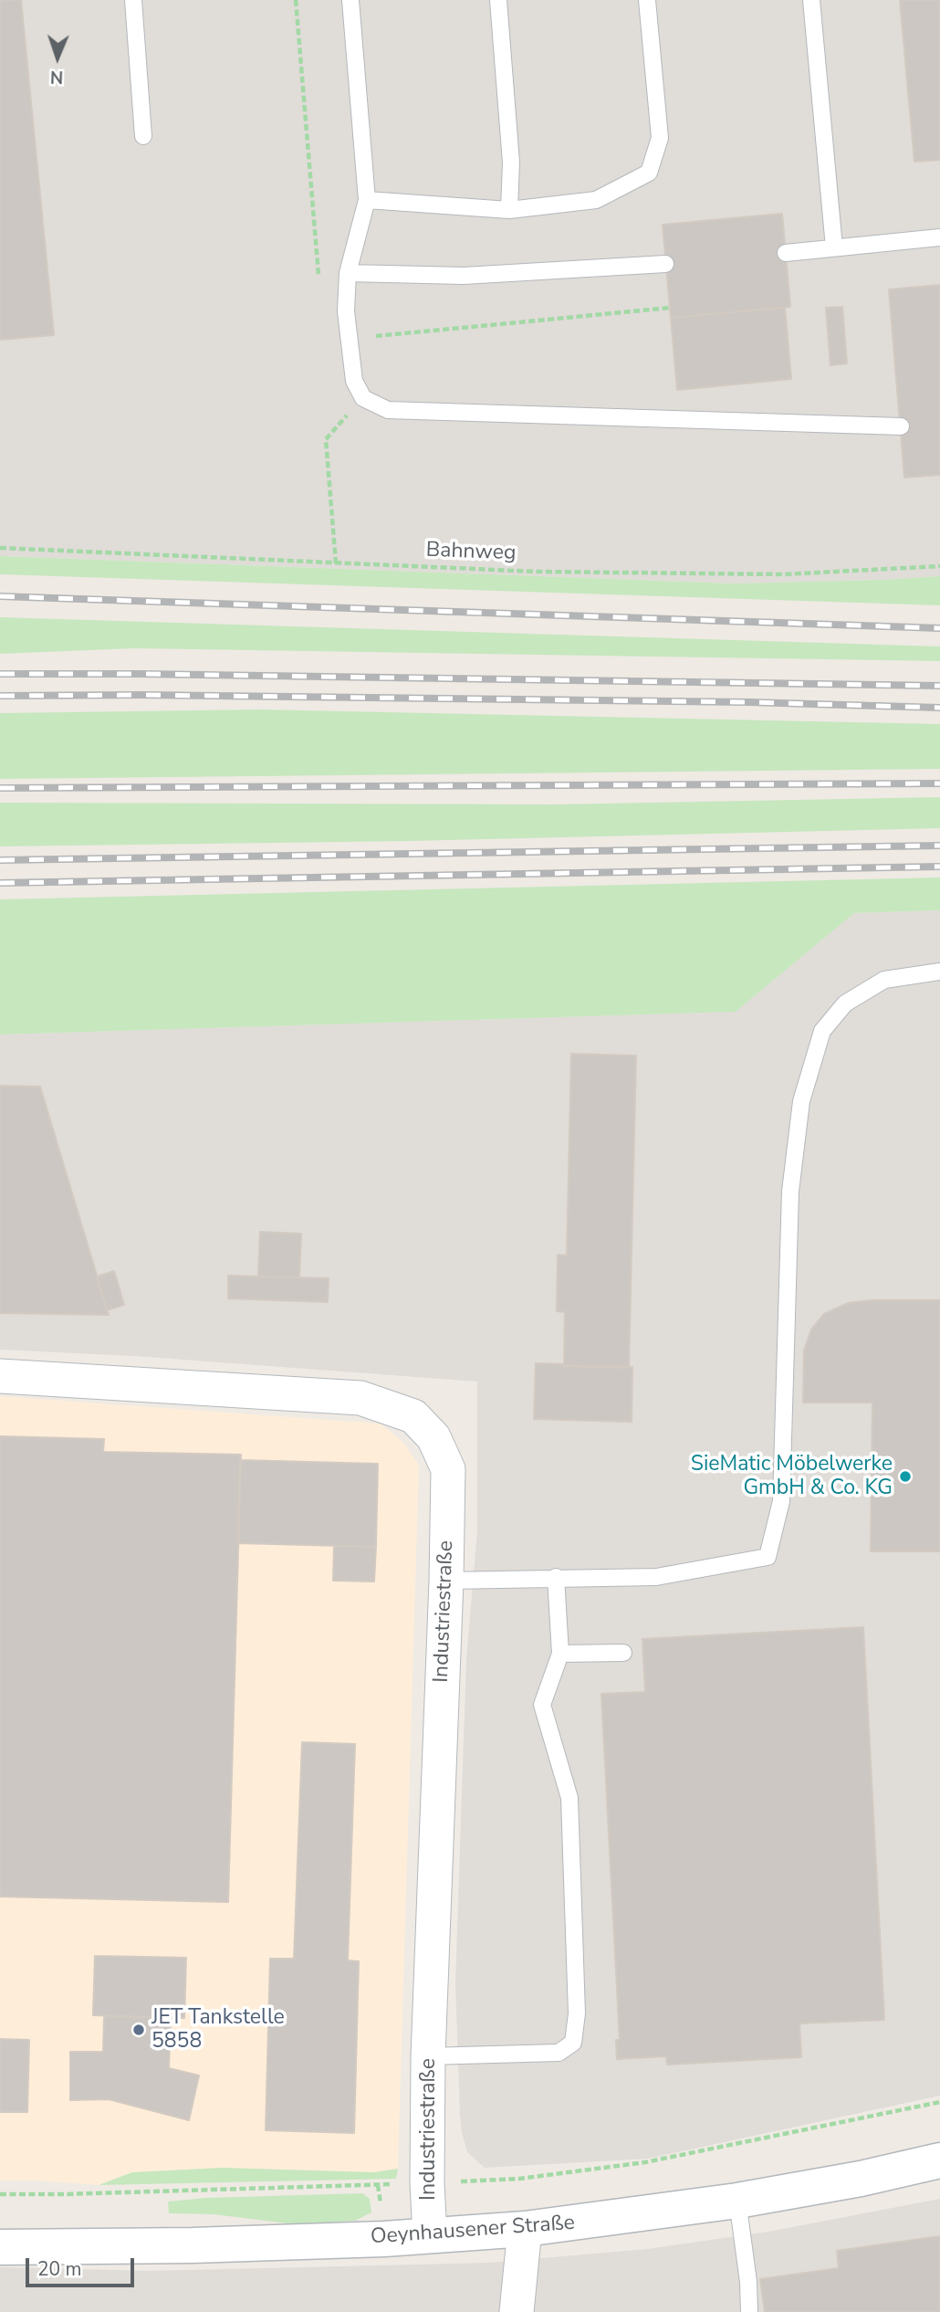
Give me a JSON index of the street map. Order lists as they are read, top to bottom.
{
  "streets": {
    "main road": ["Oeynhausener Straße"],
    "street": ["Industriestraße"],
    "path": ["Bahnweg"]
  },
  "crossings": [
    ["Industriestraße", "Oeynhausener Straße"]
  ],
  "places": ["SieMatic Möbelwerke GmbH & Co. KG", "JET Tankstelle 5858"],
  "scale_bar": "20 m",
  "north": "bottom"
}
